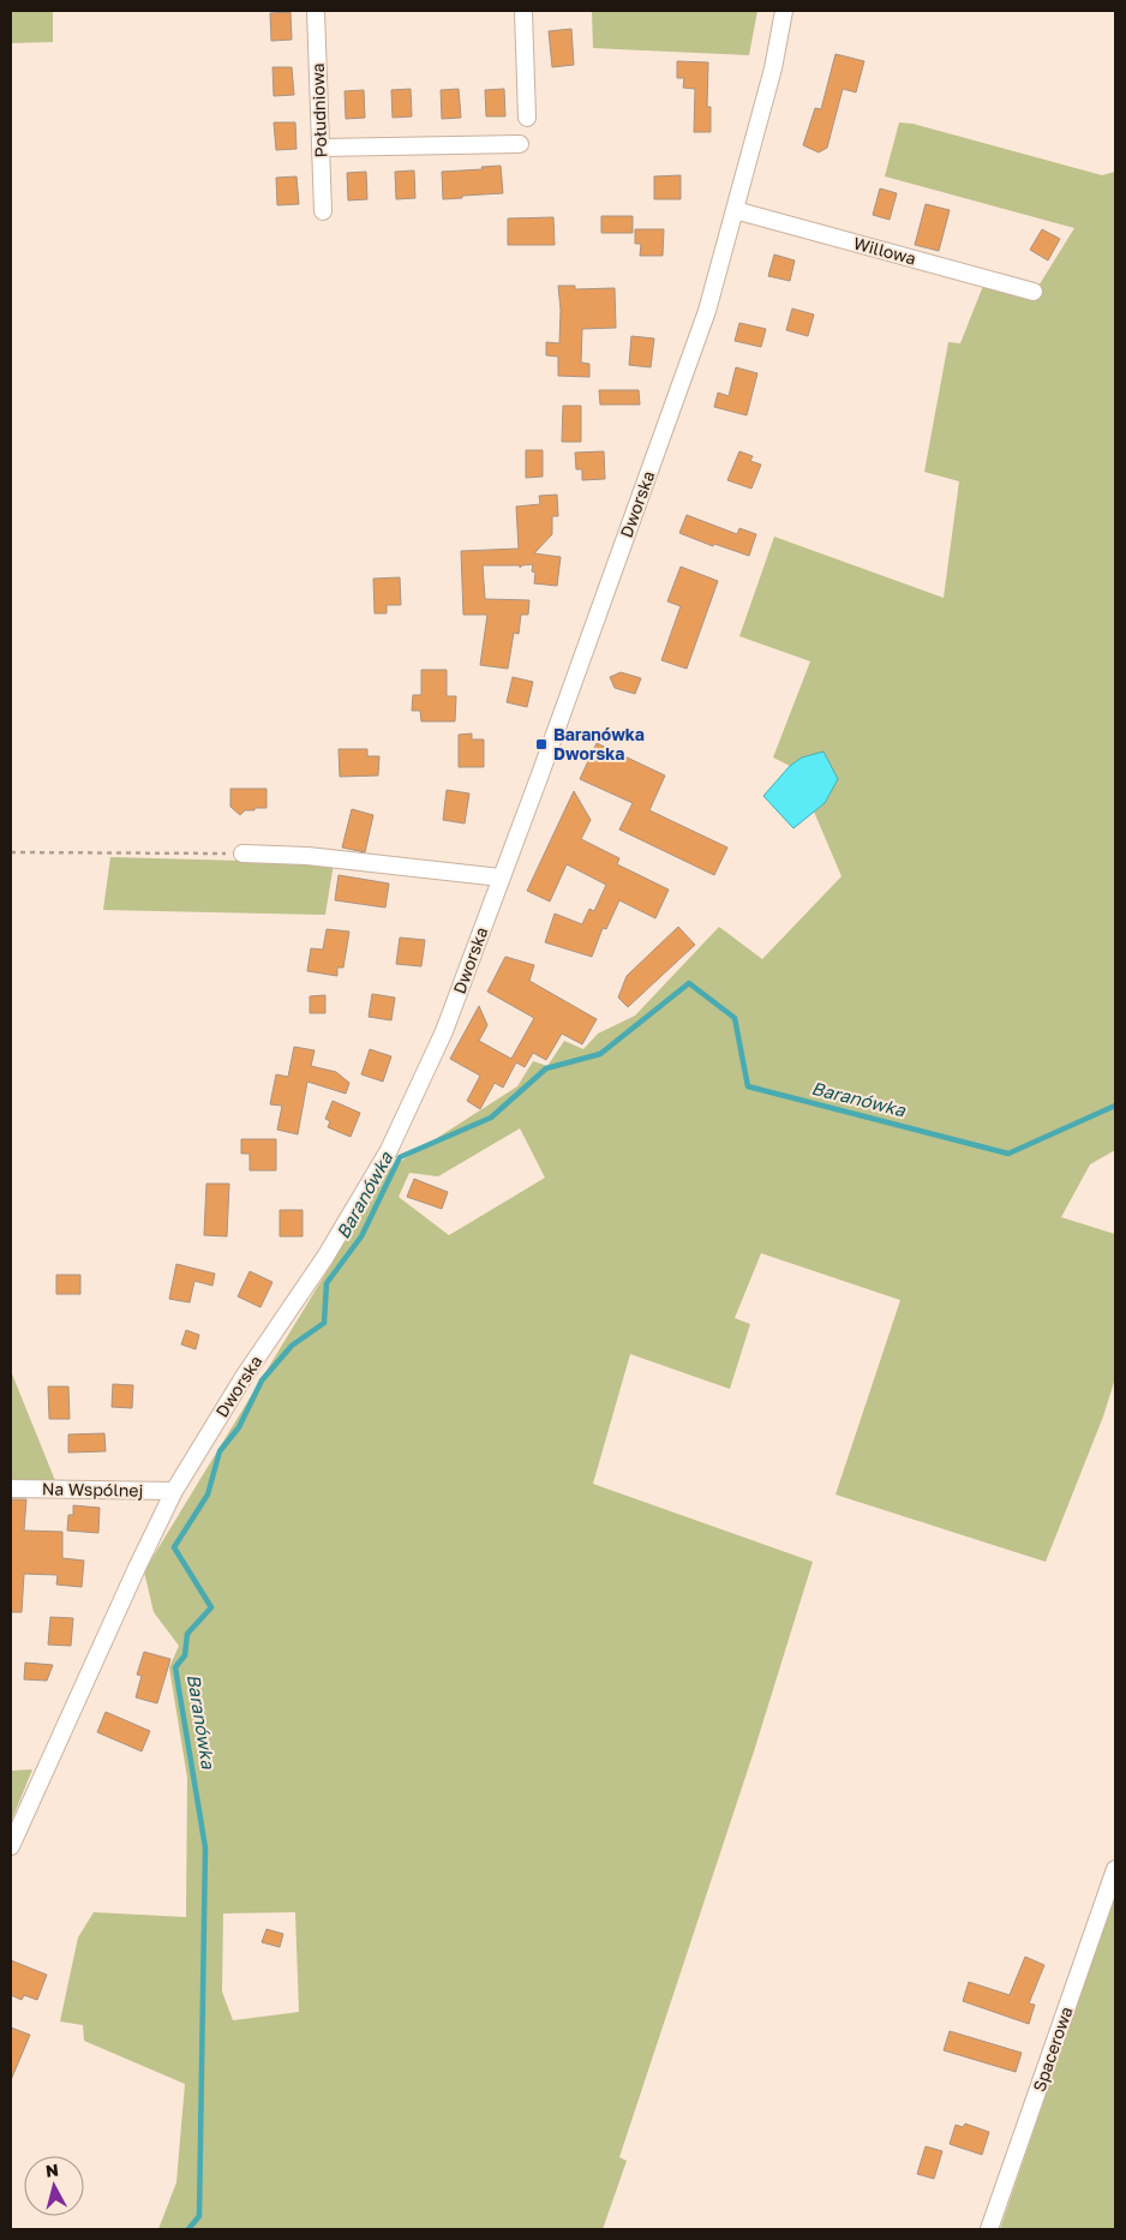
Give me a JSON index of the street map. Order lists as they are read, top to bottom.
{
  "streets": {
    "street": [
      "Południowa",
      "Willowa",
      "Dworska",
      "Na Wspólnej",
      "Spacerowa"
    ]
  },
  "crossings": [
    ["Willowa", "Dworska"],
    ["Dworska", "Na Wspólnej"]
  ],
  "water": ["Baranówka"],
  "places": {
    "transit": ["Baranówka Dworska"]
  },
  "north": "top"
}
